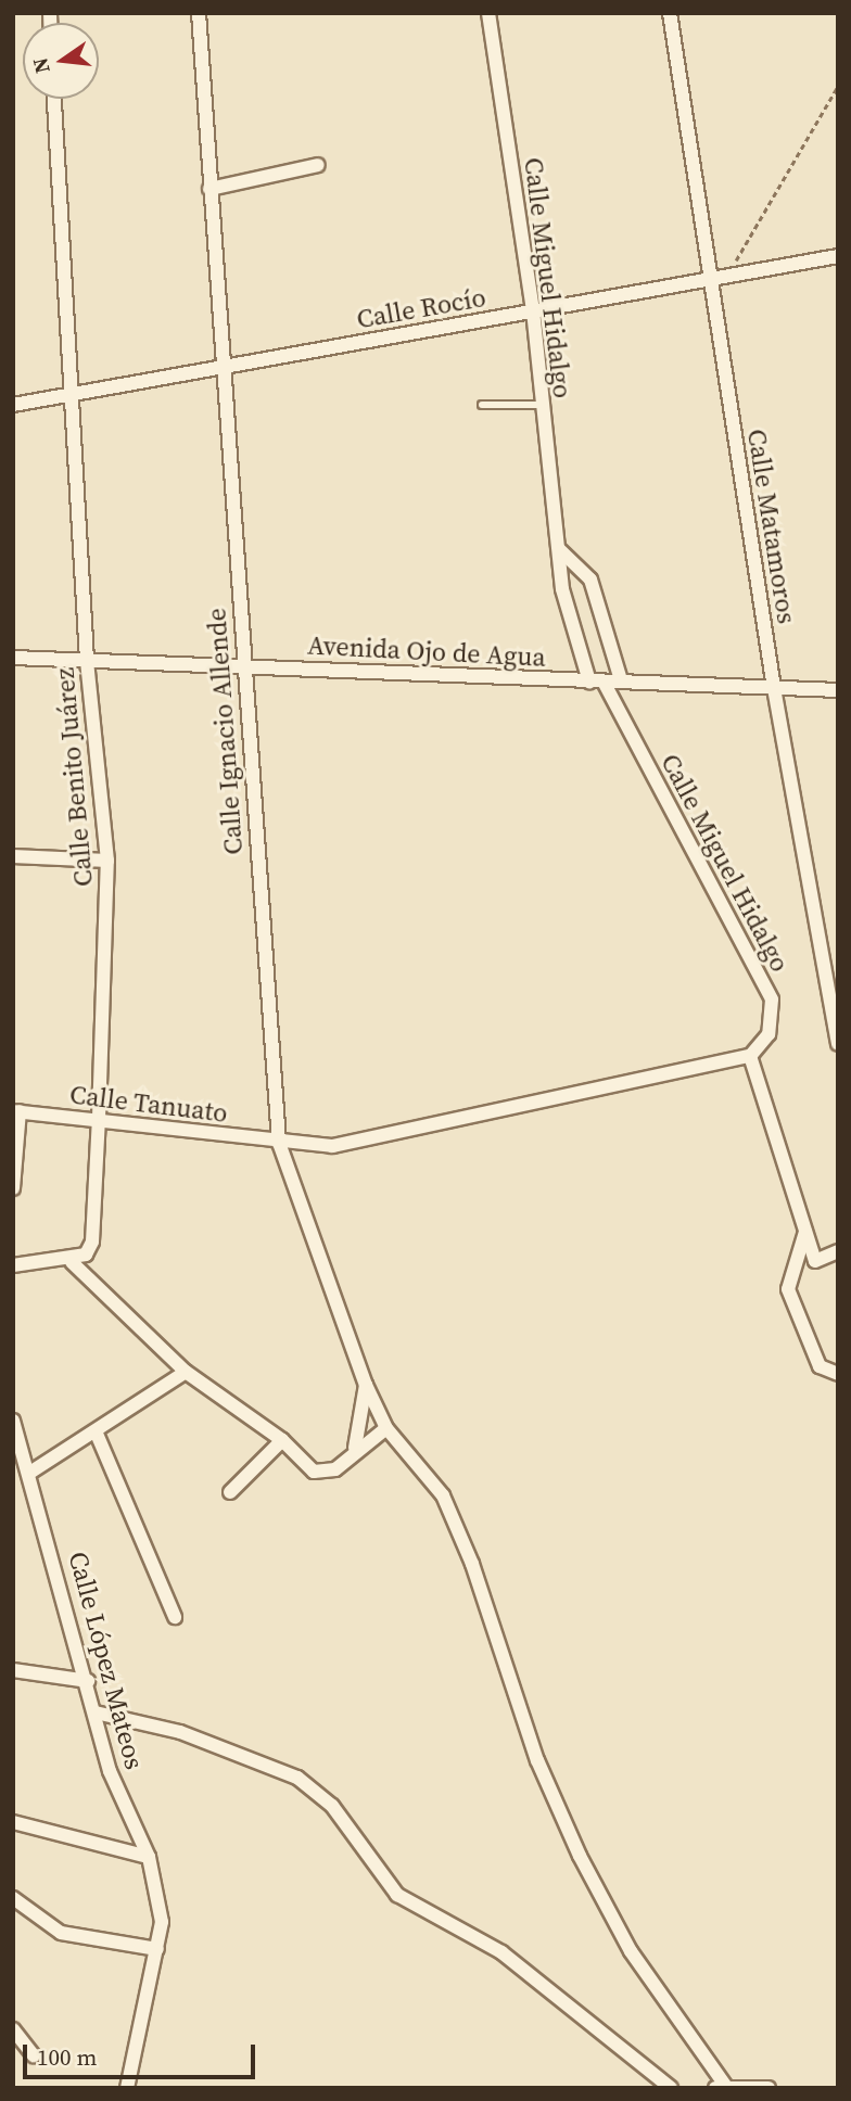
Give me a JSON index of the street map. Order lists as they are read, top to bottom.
{
  "streets": {
    "street": [
      "Calle Miguel Hidalgo",
      "Calle Rocío",
      "Calle Matamoros",
      "Avenida Ojo de Agua",
      "Calle Ignacio Allende",
      "Calle Benito Juárez",
      "Calle Tanuato",
      "Calle López Mateos"
    ]
  },
  "crossings": [
    ["Calle Miguel Hidalgo", "Calle Rocío"],
    ["Calle Miguel Hidalgo", "Avenida Ojo de Agua"],
    ["Calle Miguel Hidalgo", "Calle Tanuato"],
    ["Calle Rocío", "Calle Matamoros"],
    ["Calle Rocío", "Calle Ignacio Allende"],
    ["Calle Rocío", "Calle Benito Juárez"],
    ["Calle Matamoros", "Avenida Ojo de Agua"],
    ["Avenida Ojo de Agua", "Calle Ignacio Allende"],
    ["Avenida Ojo de Agua", "Calle Benito Juárez"],
    ["Calle Ignacio Allende", "Calle Tanuato"],
    ["Calle Benito Juárez", "Calle Tanuato"]
  ],
  "scale_bar": "100 m",
  "north": "left"
}
